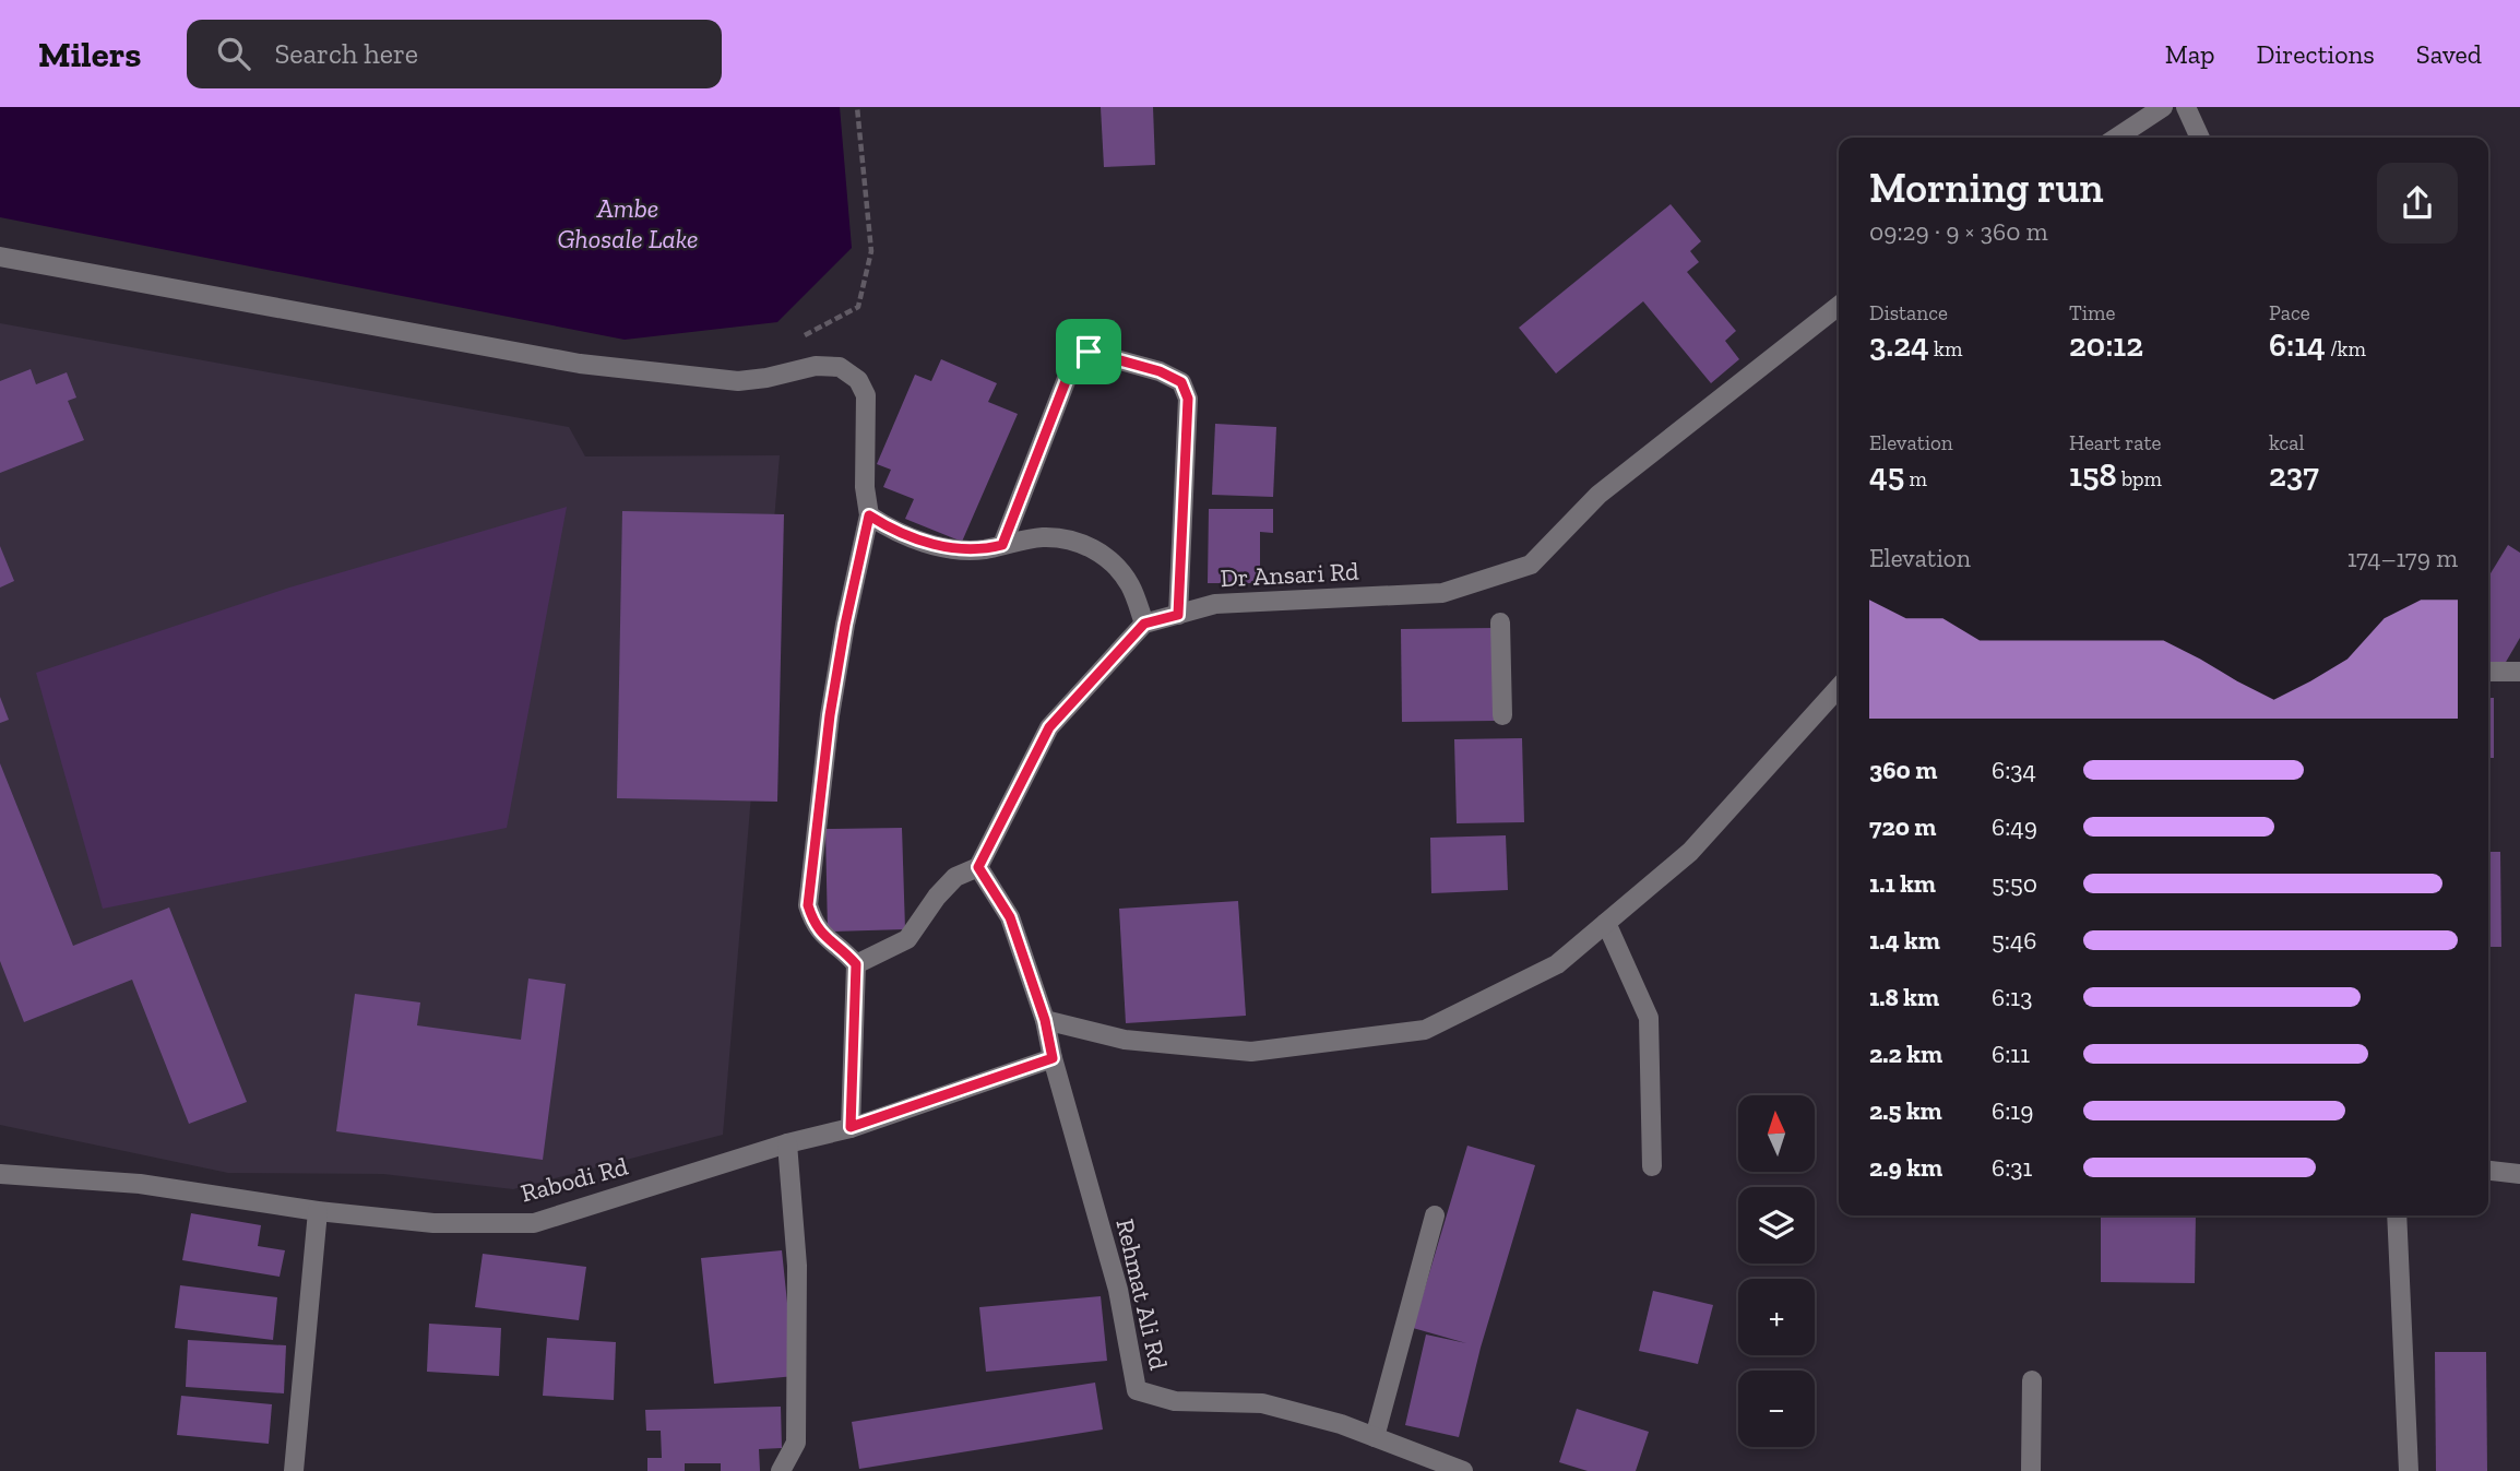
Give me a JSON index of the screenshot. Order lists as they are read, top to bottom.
{
  "streets": {
    "street": ["Dr Ansari Rd", "Rabodi Rd", "Rehmat Ali Rd"]
  },
  "crossings": [
    ["Rabodi Rd", "Rehmat Ali Rd"]
  ],
  "water": ["Ambe Ghosale Lake"],
  "north": "top",
  "page": {
    "header": "Milers",
    "search": "Search here",
    "nav": ["Map", "Directions", "Saved"],
    "heading": ["Morning run", "09:29 · 9 × 360 m"],
    "stats": [
      ["Distance", "3.24 km"],
      ["Time", "20:12"],
      ["Pace", "6:14 /km"],
      ["Elevation", "45 m"],
      ["Heart rate", "158 bpm"],
      ["kcal", "237"]
    ],
    "chart": ["Elevation", "174–179 m"],
    "list": [
      {
        "name": "360 m",
        "note": "6:34"
      },
      {
        "name": "720 m",
        "note": "6:49"
      },
      {
        "name": "1.1 km",
        "note": "5:50"
      },
      {
        "name": "1.4 km",
        "note": "5:46"
      },
      {
        "name": "1.8 km",
        "note": "6:13"
      },
      {
        "name": "2.2 km",
        "note": "6:11"
      },
      {
        "name": "2.5 km",
        "note": "6:19"
      },
      {
        "name": "2.9 km",
        "note": "6:31"
      }
    ],
    "map_buttons": ["+", "−"]
  }
}
